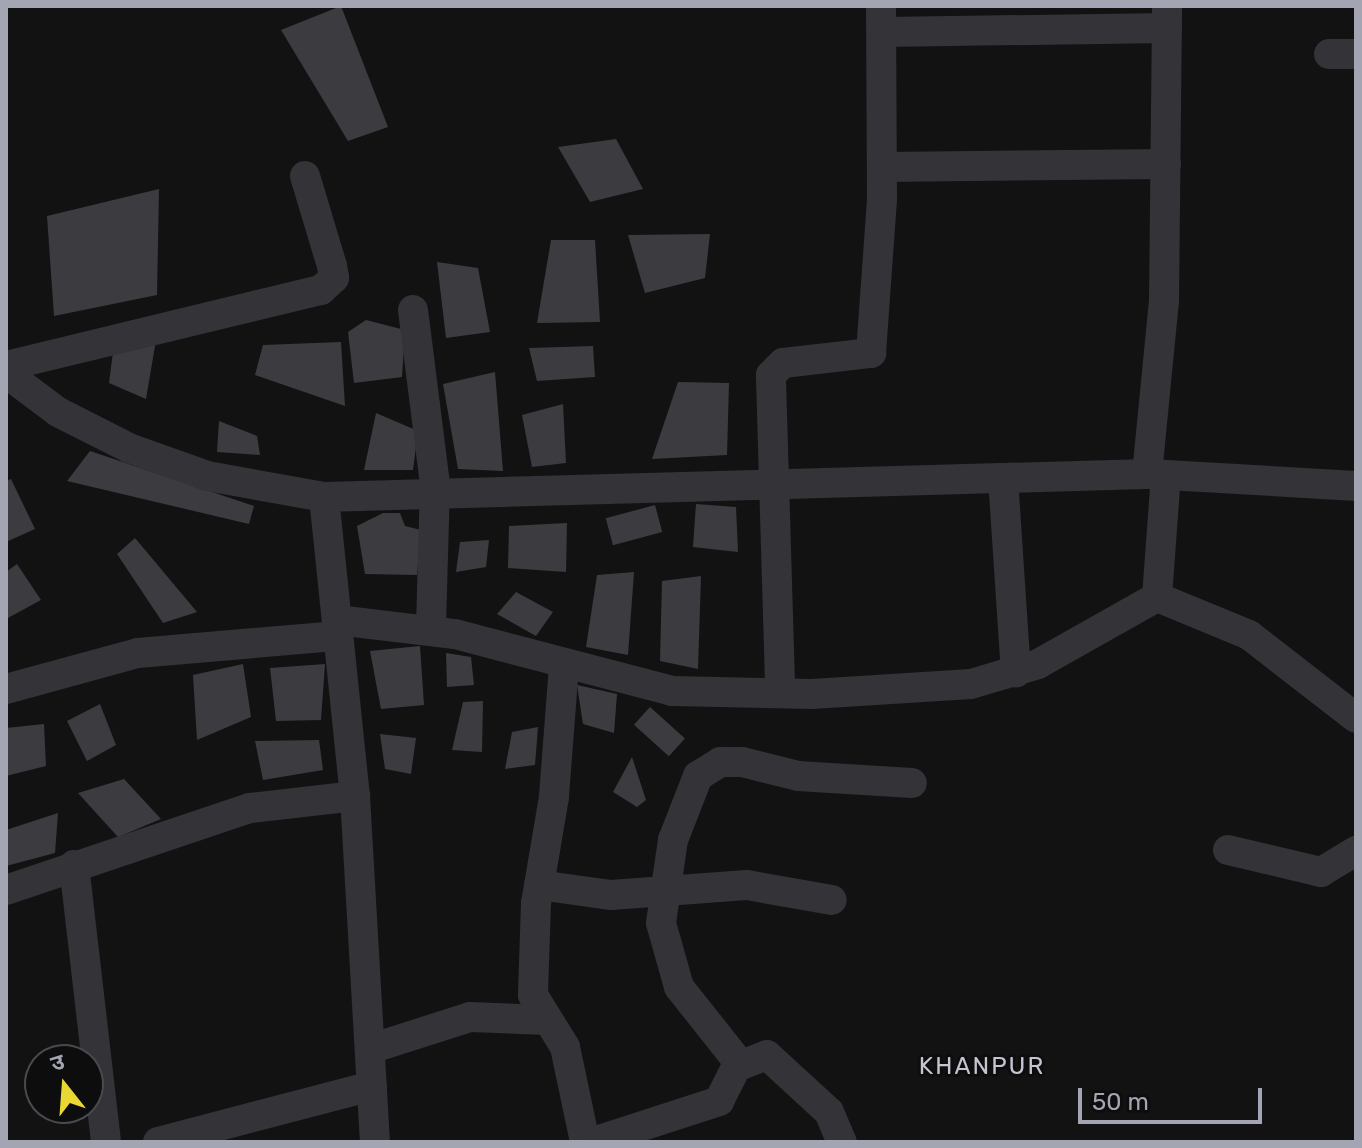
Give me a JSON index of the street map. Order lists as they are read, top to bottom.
{
  "districts": ["KHANPUR"],
  "scale_bar": "50 m",
  "north": "top"
}
